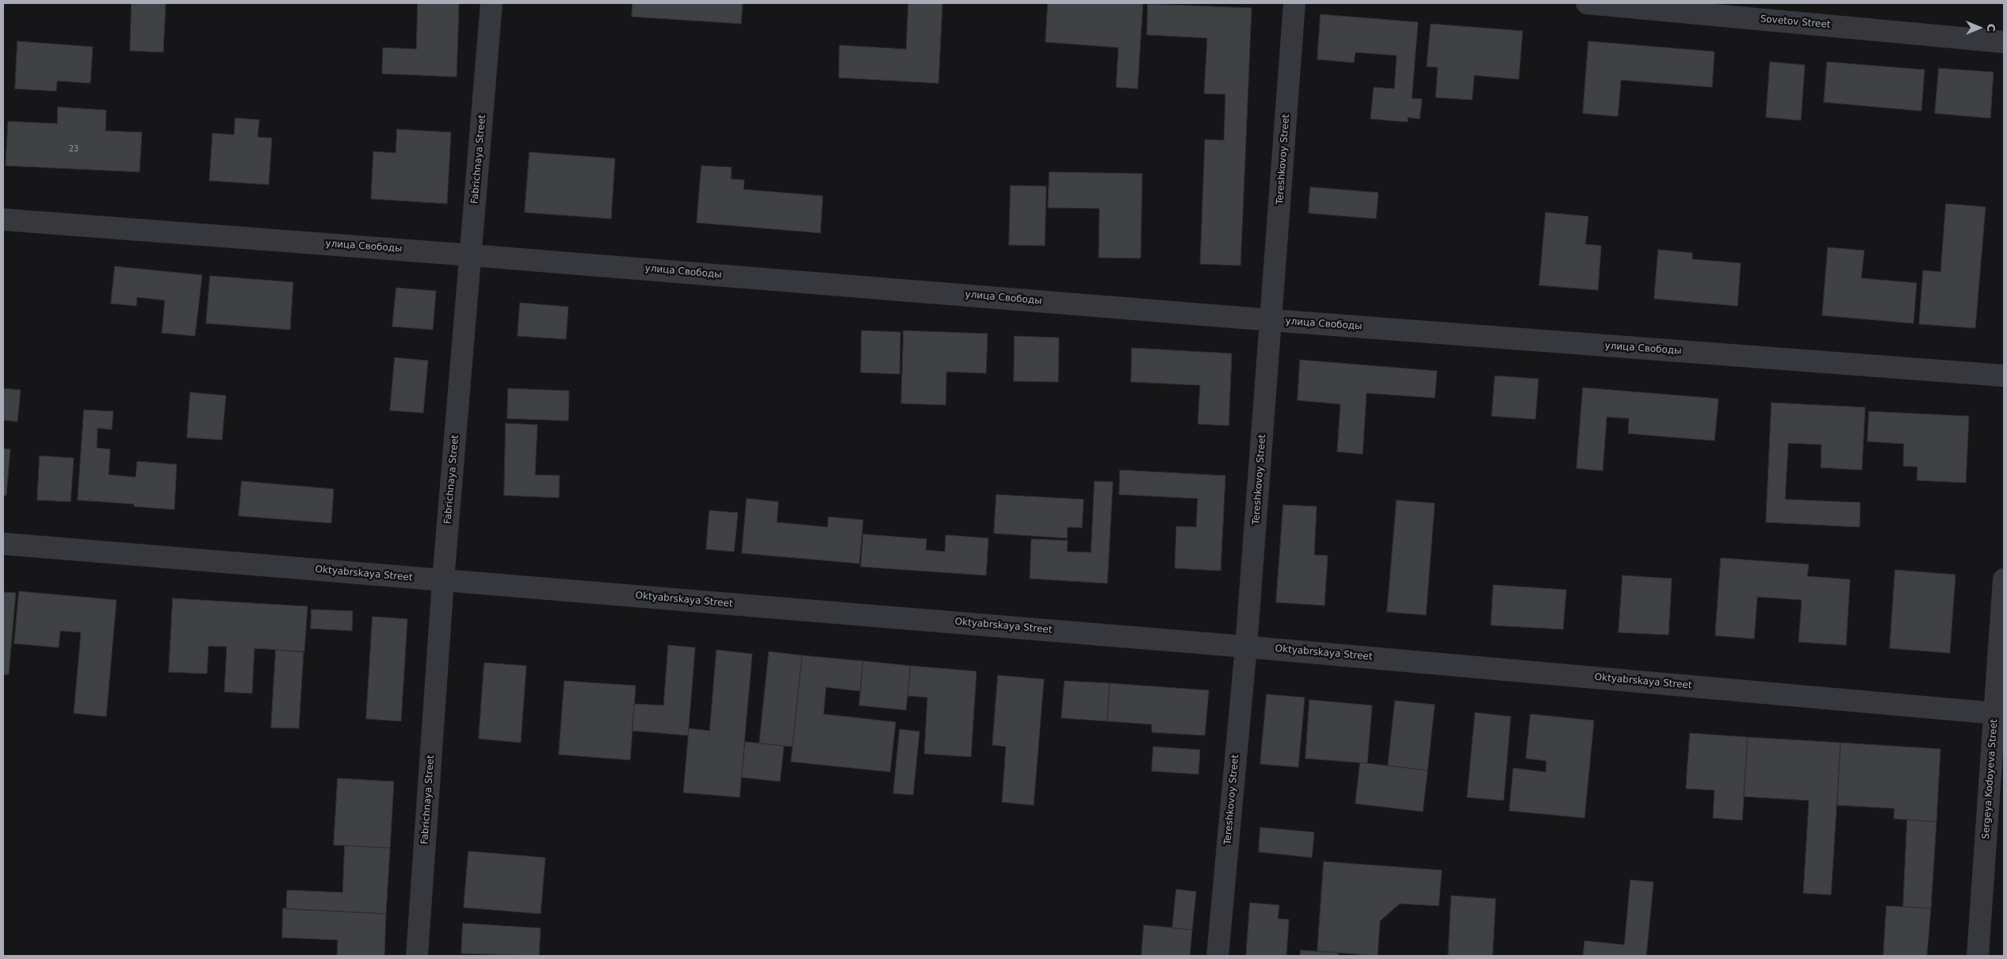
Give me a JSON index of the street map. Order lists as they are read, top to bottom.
{
  "streets": {
    "street": [
      "Sovetov Street",
      "Fabrichnaya Street",
      "Tereshkovoy Street",
      "улица Свободы",
      "Oktyabrskaya Street",
      "Sergeya Kodoyeva Street"
    ]
  },
  "crossings": [
    ["Fabrichnaya Street", "улица Свободы"],
    ["Fabrichnaya Street", "Oktyabrskaya Street"],
    ["Tereshkovoy Street", "улица Свободы"],
    ["Tereshkovoy Street", "Oktyabrskaya Street"],
    ["Oktyabrskaya Street", "Sergeya Kodoyeva Street"]
  ],
  "house_numbers": ["23"],
  "north": "right"
}
